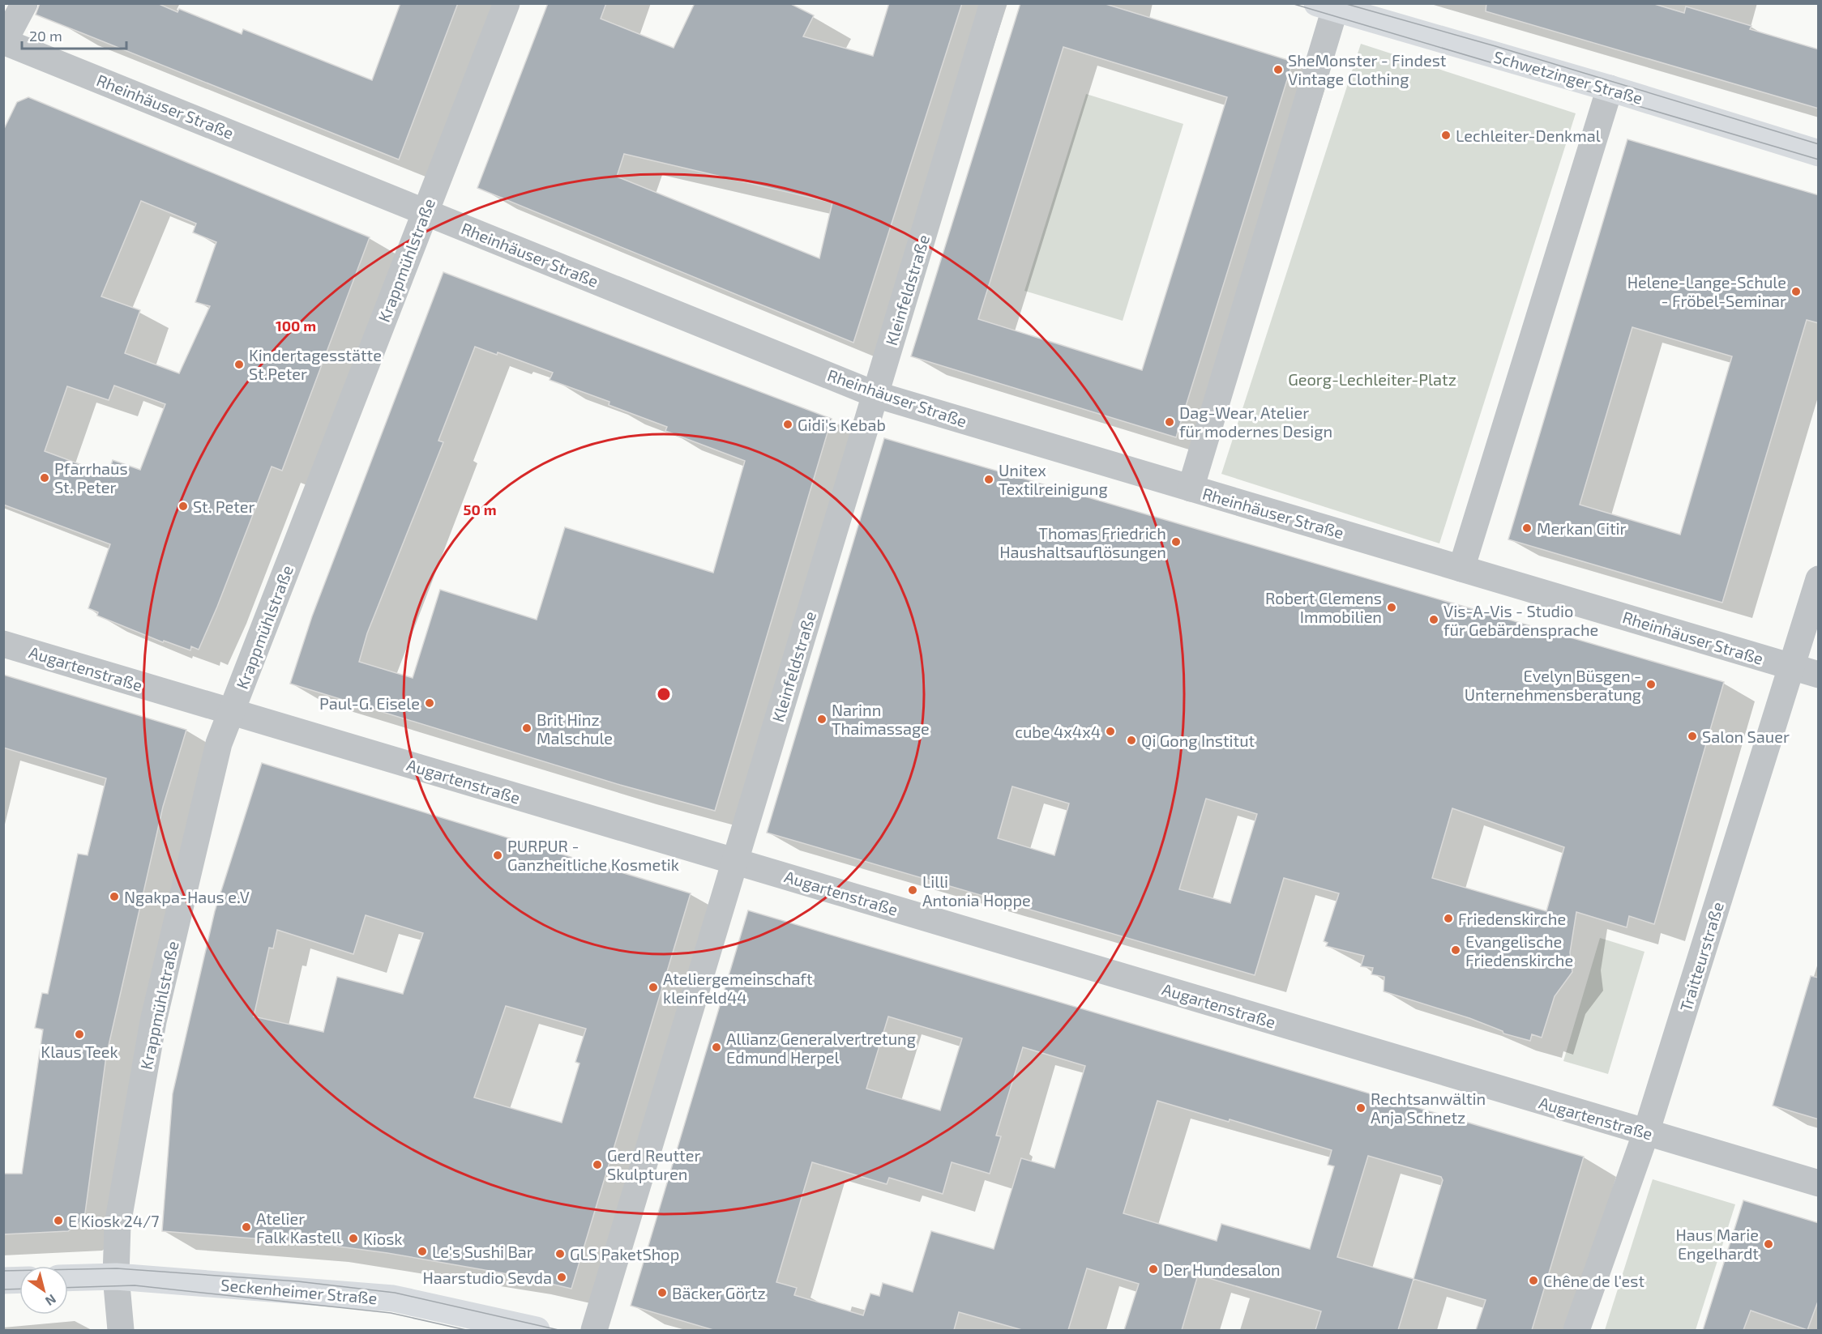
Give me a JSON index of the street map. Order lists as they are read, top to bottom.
{
  "streets": {
    "street": [
      "Schwetzinger Straße",
      "Rheinhäuser Straße",
      "Krappmühlstraße",
      "Kleinfeldstraße",
      "Augartenstraße",
      "Traitteurstraße",
      "Seckenheimer Straße"
    ]
  },
  "crossings": [
    ["Rheinhäuser Straße", "Krappmühlstraße"],
    ["Rheinhäuser Straße", "Kleinfeldstraße"],
    ["Rheinhäuser Straße", "Traitteurstraße"],
    ["Krappmühlstraße", "Augartenstraße"],
    ["Krappmühlstraße", "Seckenheimer Straße"],
    ["Kleinfeldstraße", "Augartenstraße"],
    ["Augartenstraße", "Traitteurstraße"]
  ],
  "parks": ["Georg-Lechleiter-Platz"],
  "places": [
    "SheMonster - Findest Vintage Clothing",
    "Lechleiter-Denkmal",
    "Helene-Lange-Schule - Fröbel-Seminar",
    "Kindertagesstätte St.Peter",
    "Dag-Wear, Atelier für modernes Design",
    "Gidi's Kebab",
    "Pfarrhaus St. Peter",
    "Unitex Textilreinigung",
    "St. Peter",
    "Merkan Citir",
    "Thomas Friedrich Haushaltsauflösungen",
    "Robert Clemens Immobilien",
    "Vis-A-Vis - Studio für Gebärdensprache",
    "Evelyn Büsgen - Unternehmensberatung",
    "Paul-G. Eisele",
    "Narinn Thaimassage",
    "Brit Hinz Malschule",
    "cube 4x4x4",
    "Salon Sauer",
    "Qi Gong Institut",
    "PURPUR - Ganzheitliche Kosmetik",
    "Lilli Antonia Hoppe",
    "Ngakpa-Haus e.V",
    "Friedenskirche",
    "Evangelische Friedenskirche",
    "Ateliergemeinschaft kleinfeld44",
    "Klaus Teek",
    "Allianz Generalvertretung Edmund Herpel",
    "Rechtsanwältin Anja Schnetz",
    "Gerd Reutter Skulpturen",
    "E Kiosk 24/7",
    "Atelier Falk Kastell",
    "Kiosk",
    "Haus Marie Engelhardt",
    "Le's Sushi Bar",
    "GLS PaketShop",
    "Der Hundesalon",
    "Haarstudio Sevda",
    "Chêne de l'est",
    "Bäcker Görtz"
  ],
  "scale_bar": "20 m",
  "north": "bottom right",
  "rings": ["100 m", "50 m"]
}
